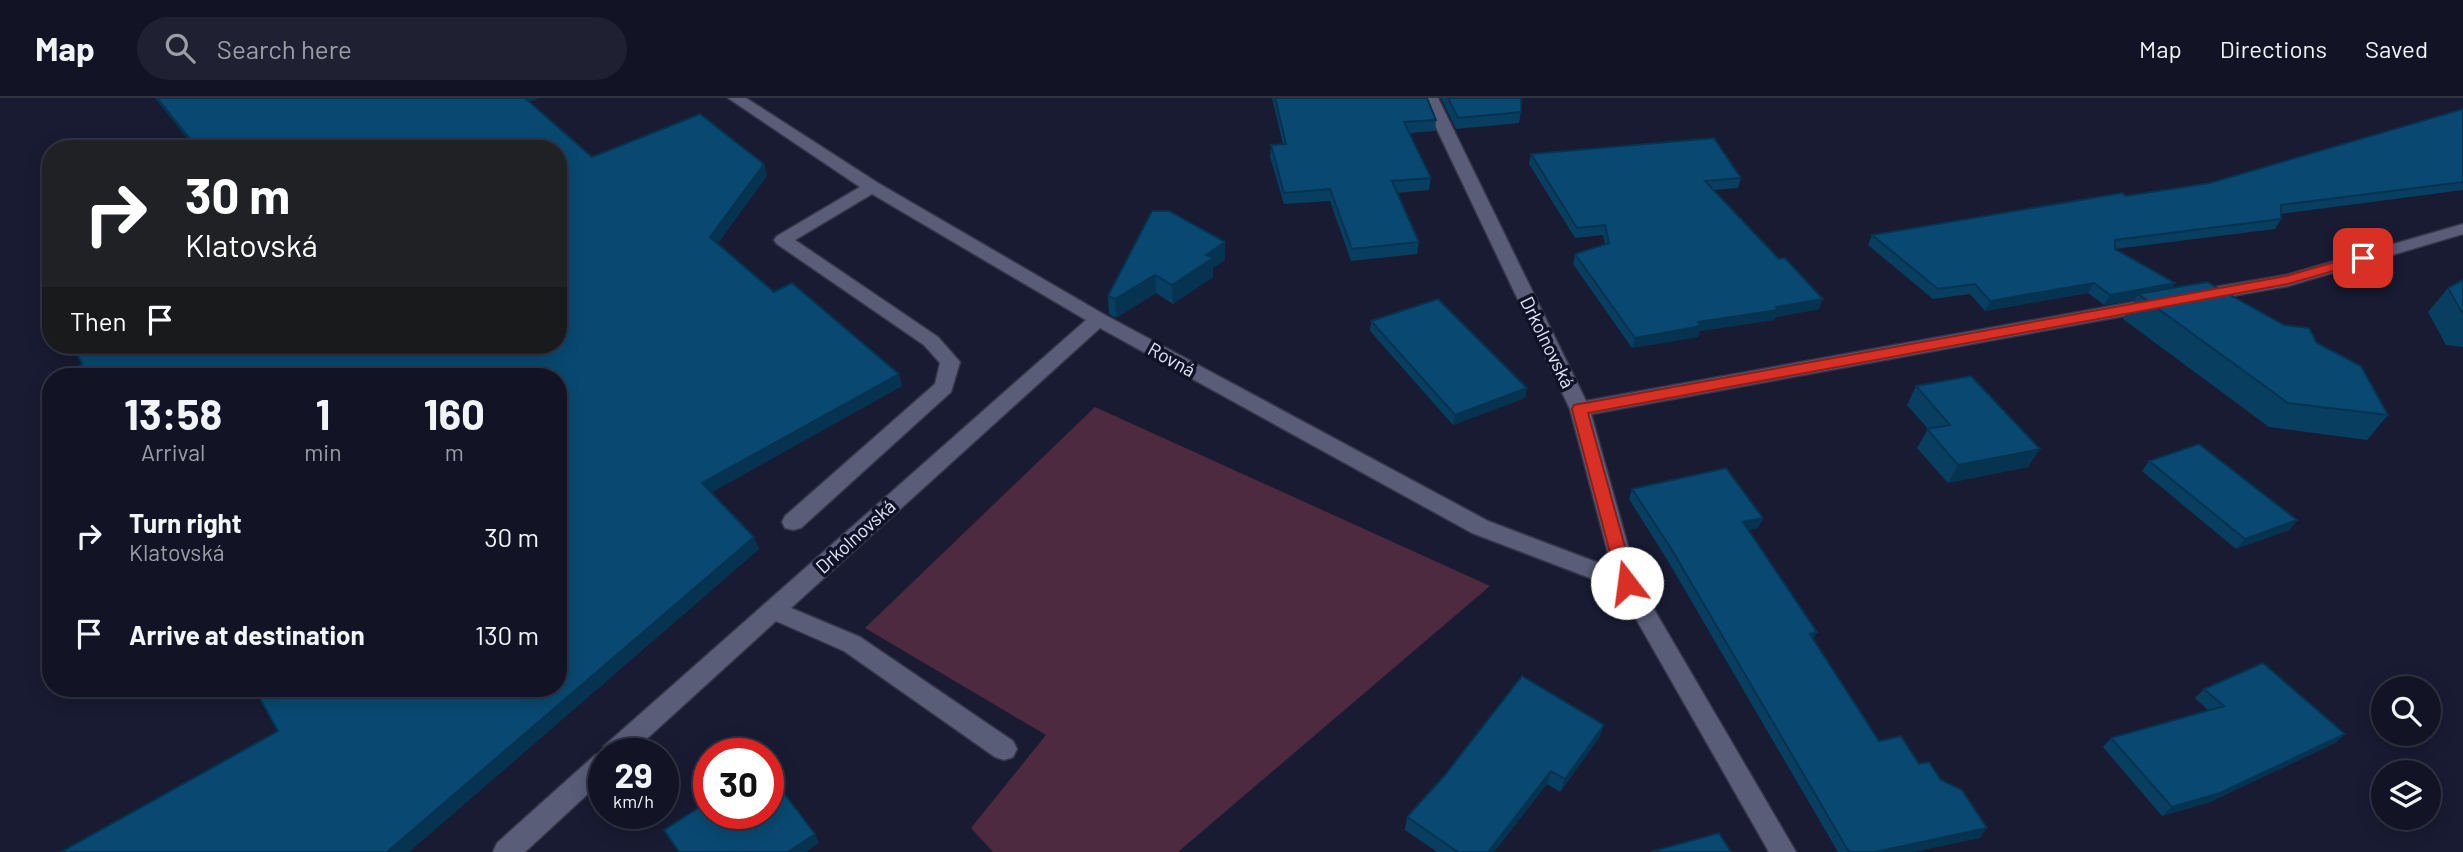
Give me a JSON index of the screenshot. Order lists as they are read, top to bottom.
{
  "streets": {
    "street": ["Drkolnovská", "Rovná"]
  },
  "crossings": [
    ["Drkolnovská", "Rovná"]
  ],
  "page": {
    "header": "Map",
    "search": "Search here",
    "nav": ["Map", "Directions", "Saved"],
    "turn": ["30 m", "Klatovská"],
    "then": "Then",
    "eta": [
      "13:58",
      "Arrival",
      "1",
      "min",
      "160",
      "m"
    ],
    "list": [
      {
        "name": "Turn right",
        "note": "Klatovská",
        "value": "30 m"
      },
      {
        "name": "Arrive at destination",
        "value": "130 m"
      }
    ],
    "speed": "29 km/h",
    "limit": "30"
  }
}
